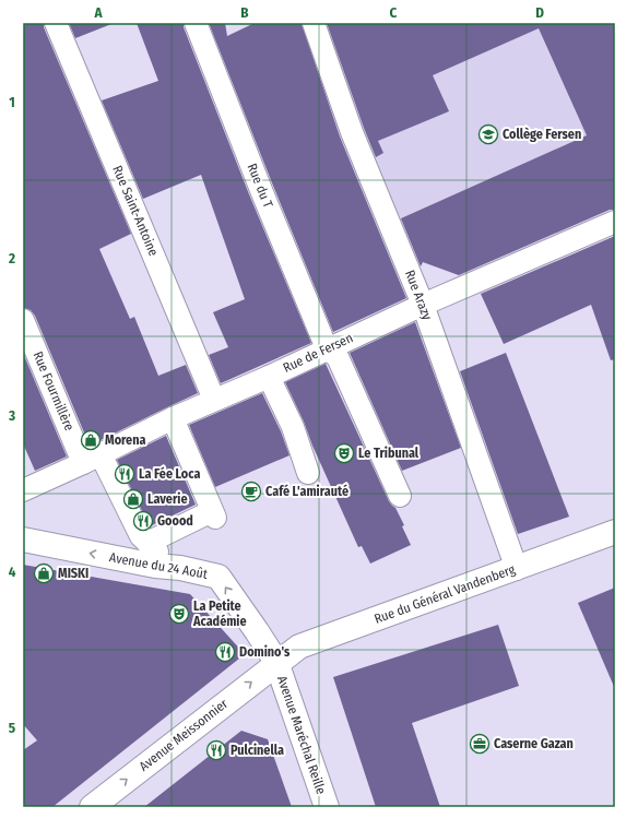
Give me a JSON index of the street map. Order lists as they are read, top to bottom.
{
  "streets": {
    "street": [
      "Rue du T",
      "Rue Saint-Antoine",
      "Rue Arazy",
      "Rue de Fersen",
      "Rue Fourmillère",
      "Avenue du 24 Août",
      "Rue du Général Vandenberg",
      "Avenue Meissonnier",
      "Avenue Maréchal Reille"
    ]
  },
  "crossings": [
    ["Rue du T", "Rue de Fersen"],
    ["Rue Saint-Antoine", "Rue de Fersen"],
    ["Rue Arazy", "Rue de Fersen"],
    ["Rue Arazy", "Rue du Général Vandenberg"],
    ["Rue de Fersen", "Rue Fourmillère"],
    ["Avenue du 24 Août", "Rue du Général Vandenberg"],
    ["Avenue du 24 Août", "Avenue Meissonnier"],
    ["Avenue du 24 Août", "Avenue Maréchal Reille"],
    ["Rue du Général Vandenberg", "Avenue Meissonnier"],
    ["Rue du Général Vandenberg", "Avenue Maréchal Reille"],
    ["Avenue Meissonnier", "Avenue Maréchal Reille"]
  ],
  "one_way": ["Avenue du 24 Août", "Avenue Meissonnier"],
  "places": {
    "school or university": ["Collège Fersen"],
    "shop": ["Morena", "Laverie", "MISKI"],
    "theatre": ["Le Tribunal", "La Petite Académie"],
    "restaurant": [
      "La Fée Loca",
      "Goood",
      "Domino's",
      "Pulcinella"
    ],
    "cafe": ["Café L'amirauté"],
    "office": ["Caserne Gazan"]
  },
  "grid": {
    "columns": [
      "A",
      "B",
      "C",
      "D"
    ],
    "rows": [
      "1",
      "2",
      "3",
      "4",
      "5"
    ]
  }
}
